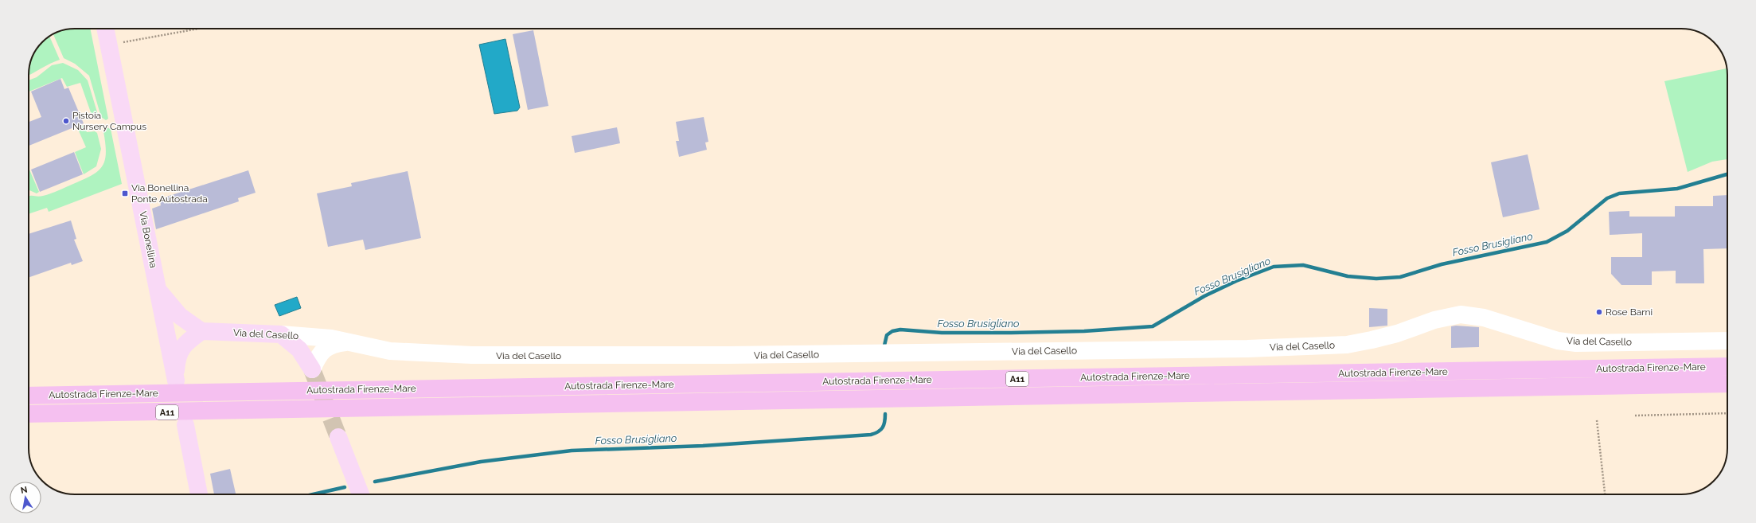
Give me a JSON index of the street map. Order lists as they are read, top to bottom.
{
  "streets": {
    "highway": ["Autostrada Firenze-Mare", "A11"],
    "main road": ["Via Bonellina", "Via del Casello"]
  },
  "crossings": [
    ["Via Bonellina", "Via del Casello"]
  ],
  "water": ["Fosso Brusigliano"],
  "places": {
    "other": ["Pistoia Nursery Campus", "Rose Barni"],
    "transit": ["Via Bonellina Ponte Autostrada"]
  },
  "north": "top"
}
